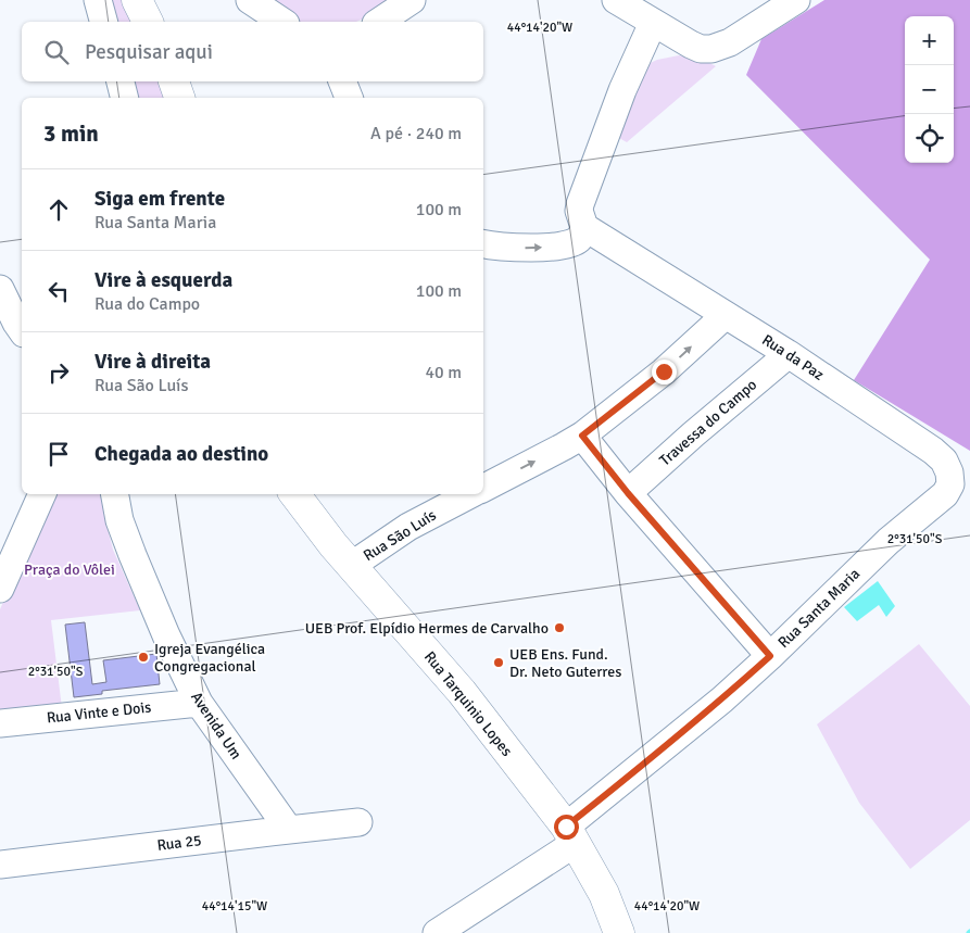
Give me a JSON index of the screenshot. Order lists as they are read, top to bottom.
{
  "streets": {
    "main road": ["Rua Tarquinio Lopes"],
    "street": [
      "Rua da Paz",
      "Travessa do Campo",
      "Rua São Luís",
      "Rua Santa Maria",
      "Rua Vinte e Dois",
      "Avenida Um",
      "Rua 25"
    ]
  },
  "crossings": [
    ["Rua da Paz", "Travessa do Campo"],
    ["Rua da Paz", "Rua Santa Maria"],
    ["Rua São Luís", "Rua Tarquinio Lopes"],
    ["Rua Santa Maria", "Rua Tarquinio Lopes"],
    ["Rua Vinte e Dois", "Avenida Um"],
    ["Avenida Um", "Rua 25"]
  ],
  "parks": ["Praça do Vôlei"],
  "places": ["UEB Prof. Elpídio Hermes de Carvalho", "Igreja Evangélica Congregacional", "UEB Ens. Fund. Dr. Neto Guterres"],
  "page": {
    "map_buttons": ["+", "−"],
    "search": "Pesquisar aqui",
    "heading": ["3 min", "A pé · 240 m"],
    "list": [
      ["Siga em frente", "Rua Santa Maria", "100 m"],
      ["Vire à esquerda", "Rua do Campo", "100 m"],
      ["Vire à direita", "Rua São Luís", "40 m"],
      "Chegada ao destino"
    ]
  },
  "coordinates": ["44°14'20\"W", "2°31'50\"S", "44°14'15\"W"]
}
